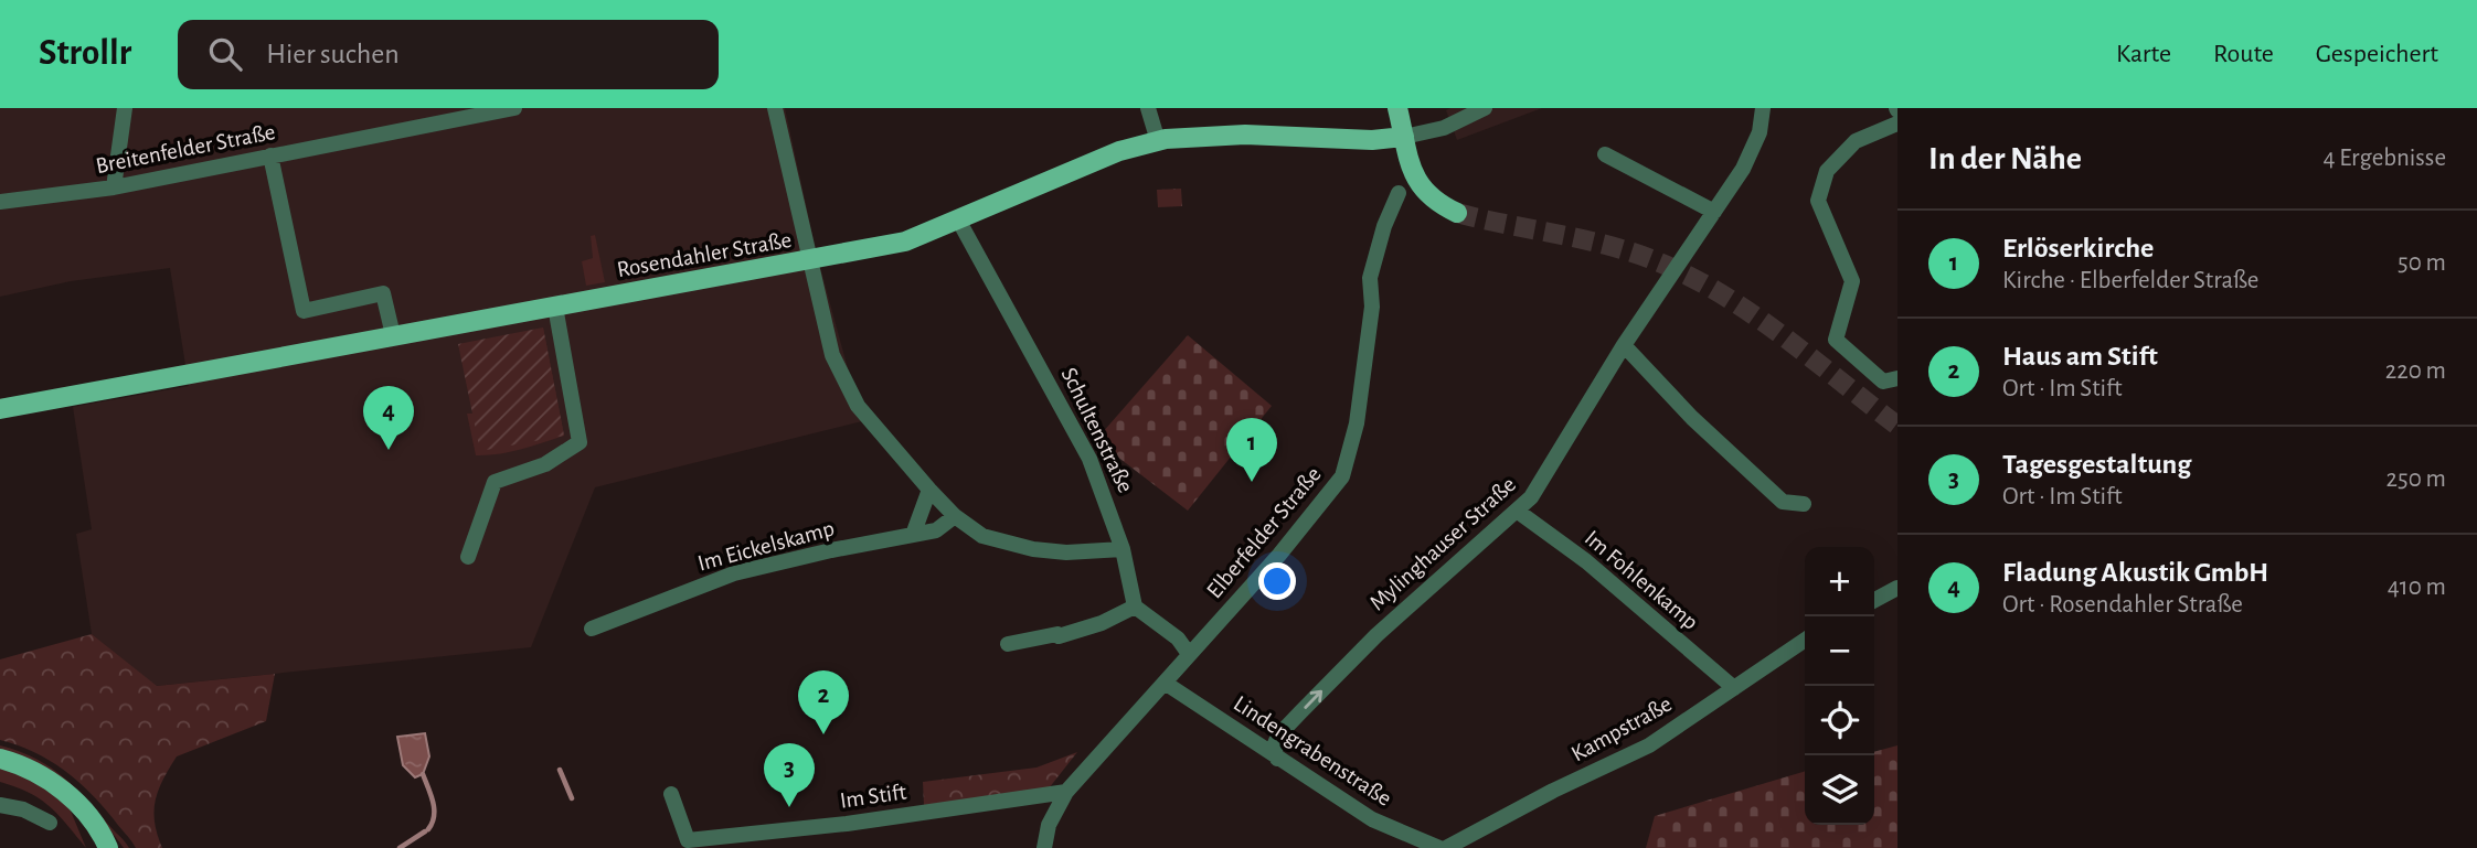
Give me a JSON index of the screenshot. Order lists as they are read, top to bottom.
{
  "streets": {
    "main road": ["Rosendahler Straße"],
    "street": [
      "Breitenfelder Straße",
      "Schultenstraße",
      "Elberfelder Straße",
      "Mylinghauser Straße",
      "Im Eickelskamp",
      "Im Fohlenkamp",
      "Kampstraße",
      "Lindengrabenstraße",
      "Im Stift"
    ]
  },
  "crossings": [
    ["Rosendahler Straße", "Schultenstraße"],
    ["Elberfelder Straße", "Lindengrabenstraße"],
    ["Elberfelder Straße", "Im Stift"],
    ["Mylinghauser Straße", "Im Fohlenkamp"],
    ["Mylinghauser Straße", "Lindengrabenstraße"],
    ["Im Fohlenkamp", "Kampstraße"],
    ["Kampstraße", "Lindengrabenstraße"]
  ],
  "one_way": ["Mylinghauser Straße"],
  "page": {
    "header": "Strollr",
    "search": "Hier suchen",
    "nav": ["Karte", "Route", "Gespeichert"],
    "heading": ["In der Nähe", "4 Ergebnisse"],
    "list": [
      {
        "mark": "1",
        "name": "Erlöserkirche",
        "note": "Kirche · Elberfelder Straße",
        "value": "50 m"
      },
      {
        "mark": "2",
        "name": "Haus am Stift",
        "note": "Ort · Im Stift",
        "value": "220 m"
      },
      {
        "mark": "3",
        "name": "Tagesgestaltung",
        "note": "Ort · Im Stift",
        "value": "250 m"
      },
      {
        "mark": "4",
        "name": "Fladung Akustik GmbH",
        "note": "Ort · Rosendahler Straße",
        "value": "410 m"
      }
    ],
    "pins": [
      "4",
      "1",
      "2",
      "3"
    ],
    "map_buttons": ["+", "−"]
  }
}
